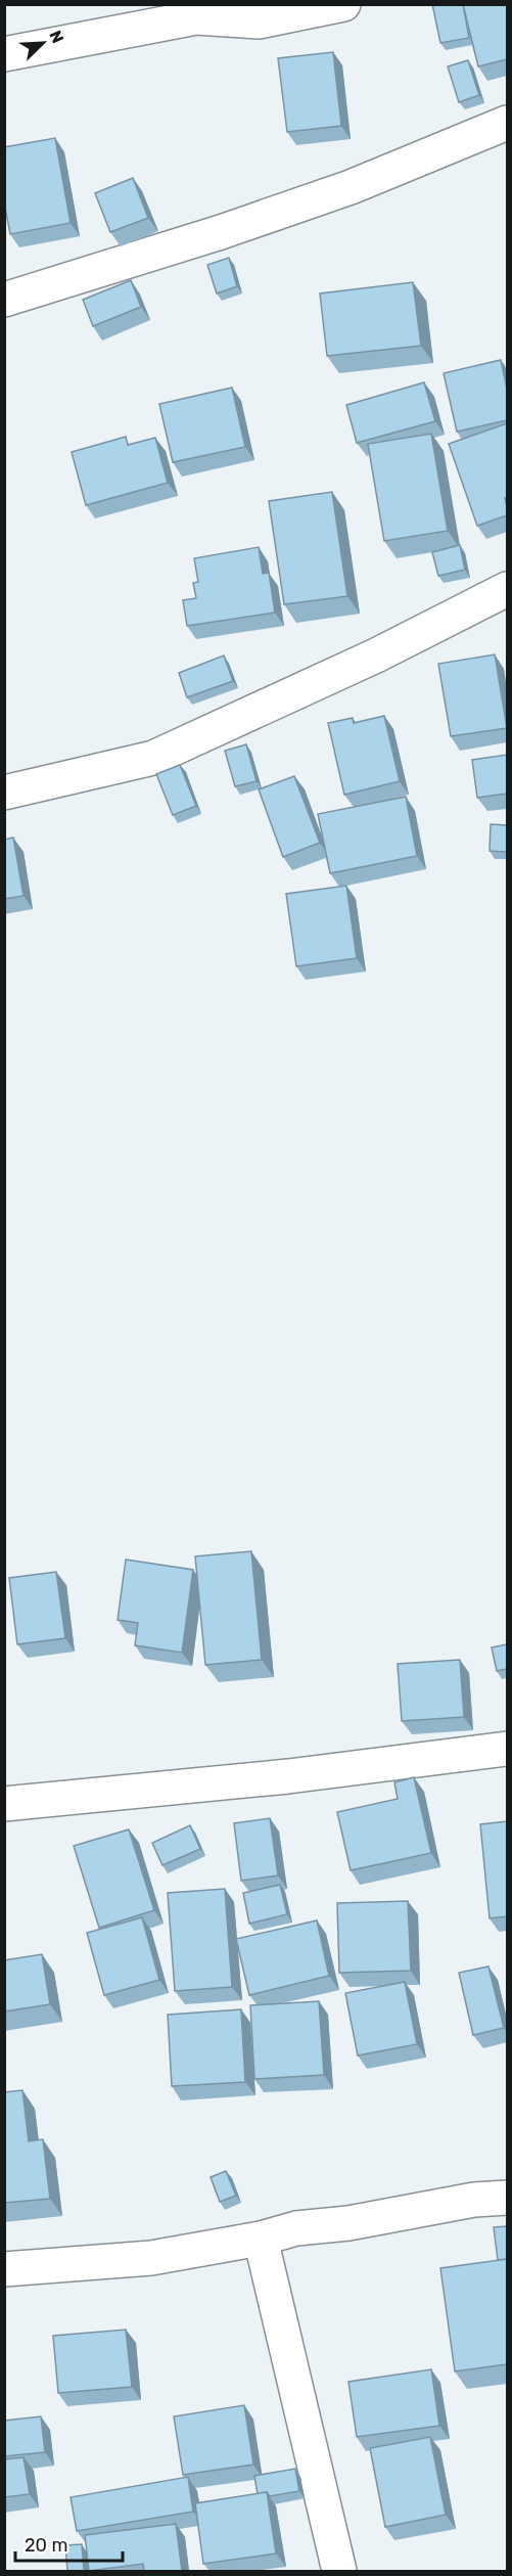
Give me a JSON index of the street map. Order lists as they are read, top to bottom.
{
  "scale_bar": "20 m",
  "north": "top right"
}
